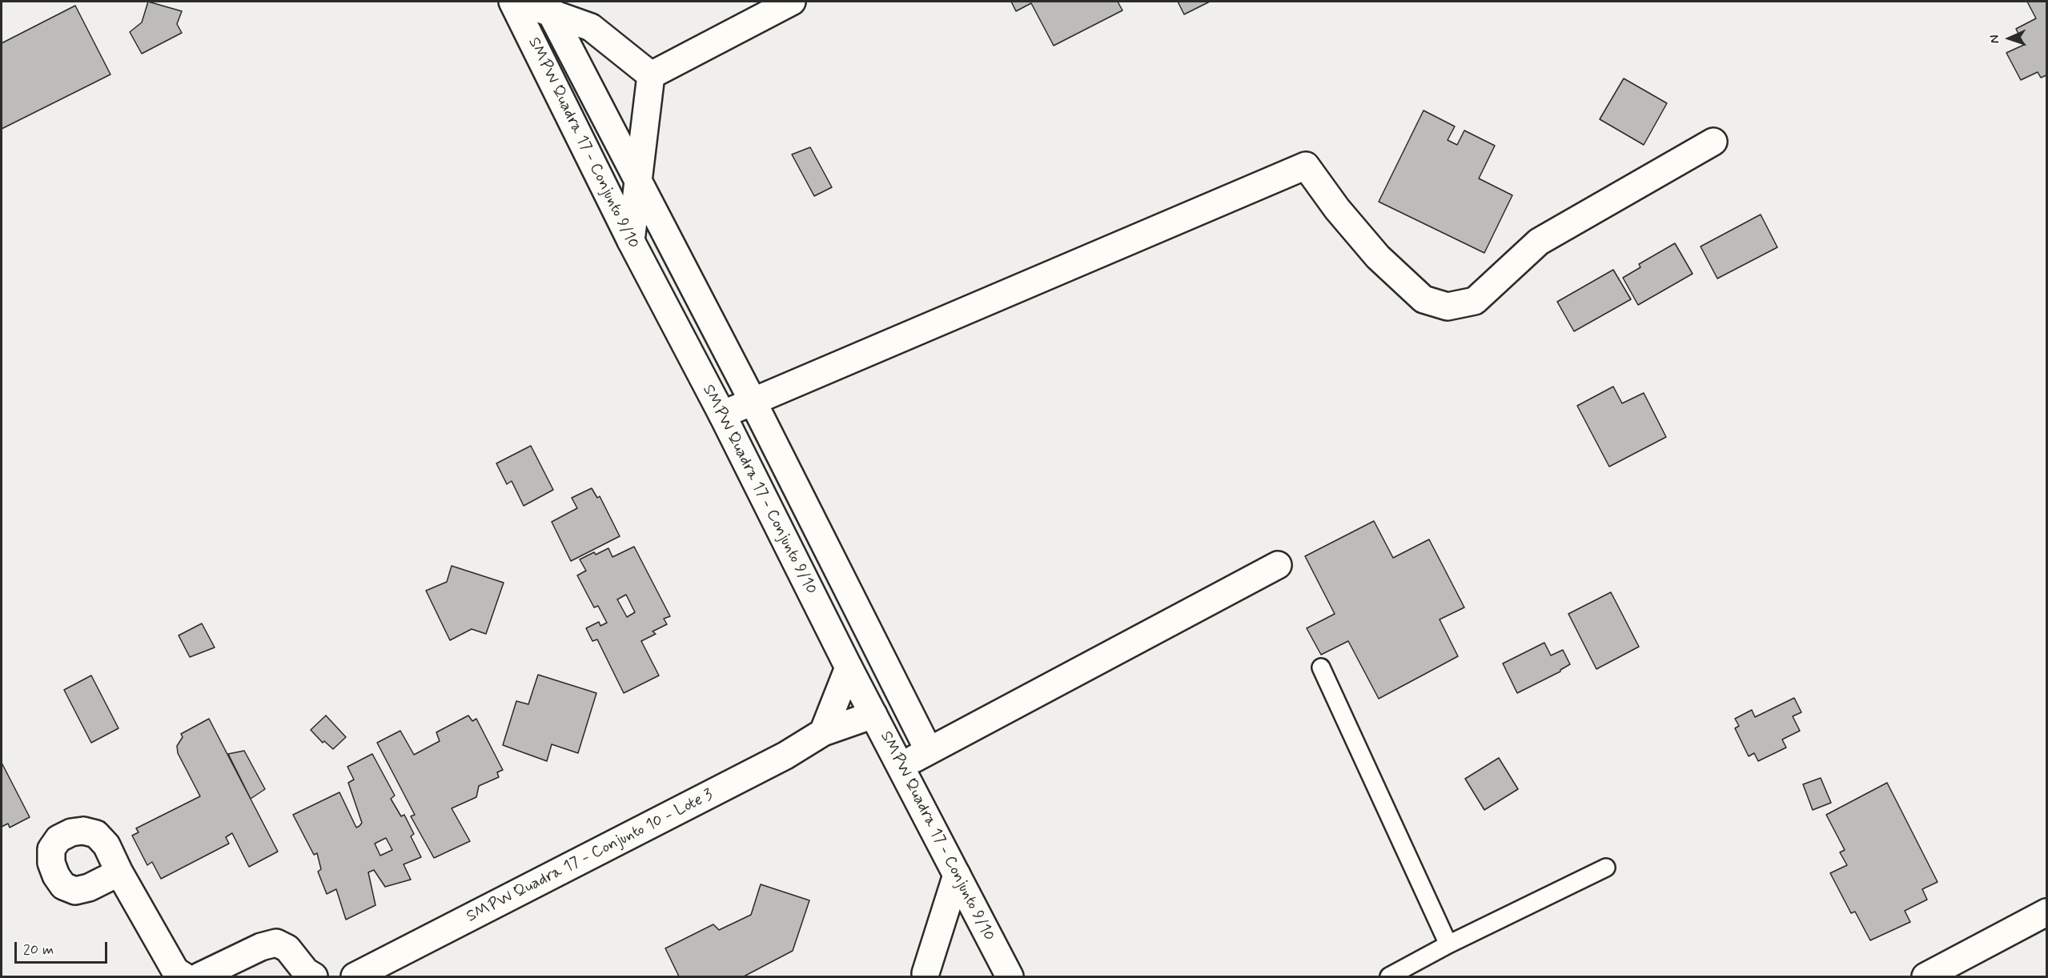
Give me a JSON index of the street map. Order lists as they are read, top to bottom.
{
  "streets": {
    "street": ["SMPW Quadra 17 - Conjunto 9/10", "SMPW Quadra 17 - Conjunto 10 - Lote 3"]
  },
  "crossings": [
    ["SMPW Quadra 17 - Conjunto 9/10", "SMPW Quadra 17 - Conjunto 10 - Lote 3"]
  ],
  "scale_bar": "20 m",
  "north": "left"
}
